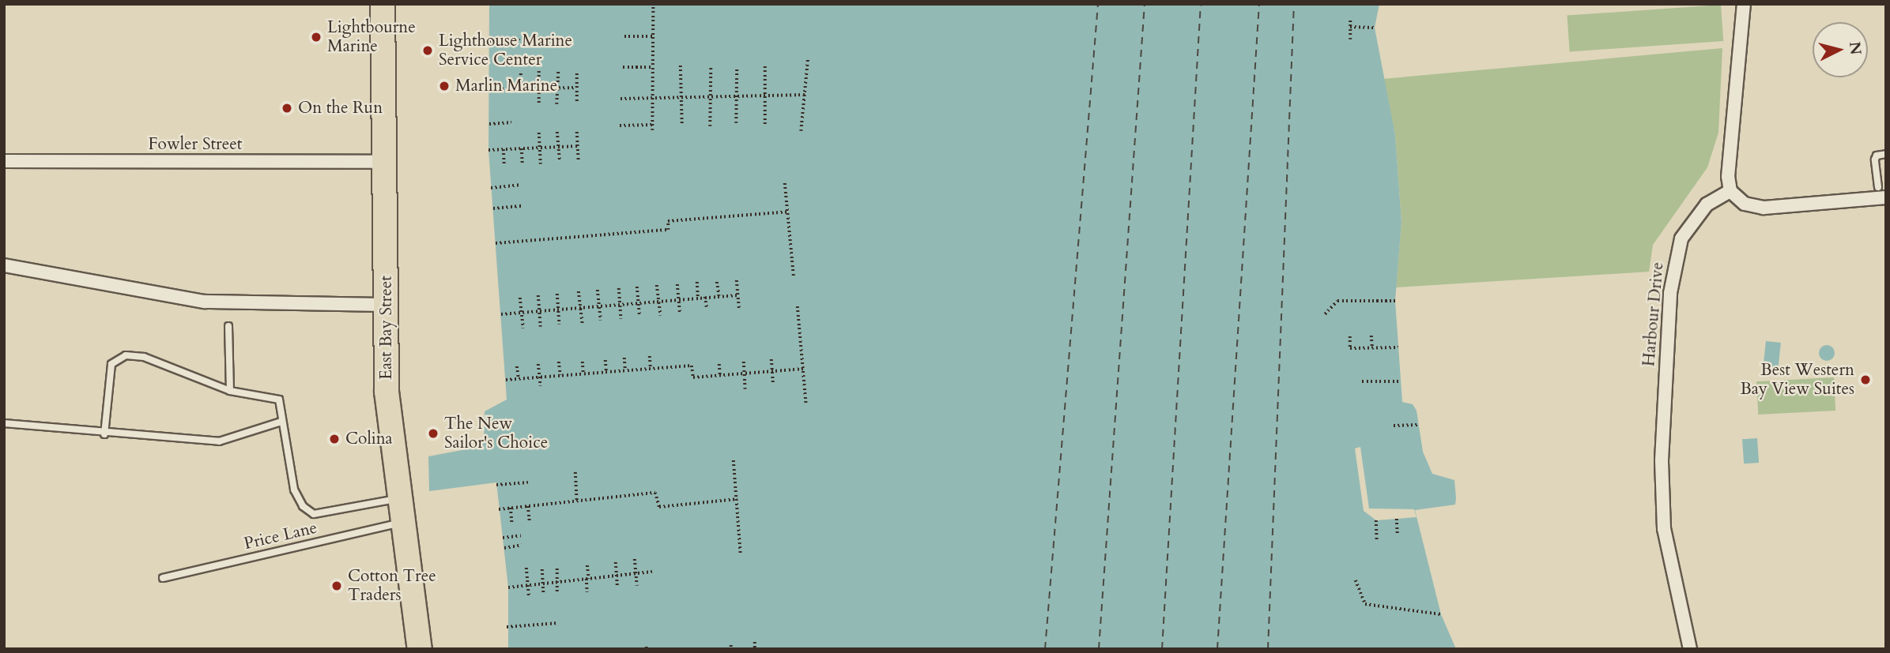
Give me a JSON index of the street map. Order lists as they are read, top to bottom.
{
  "streets": {
    "highway": ["East Bay Street"],
    "street": ["Fowler Street", "Harbour Drive"],
    "lane": ["Price Lane"]
  },
  "crossings": [
    ["Fowler Street", "East Bay Street"],
    ["East Bay Street", "Price Lane"]
  ],
  "places": [
    "Lightbourne Marine",
    "Lighthouse Marine Service Center",
    "Marlin Marine",
    "On the Run",
    "Best Western Bay View Suites",
    "The New Sailor's Choice",
    "Colina",
    "Cotton Tree Traders"
  ],
  "north": "right"
}
